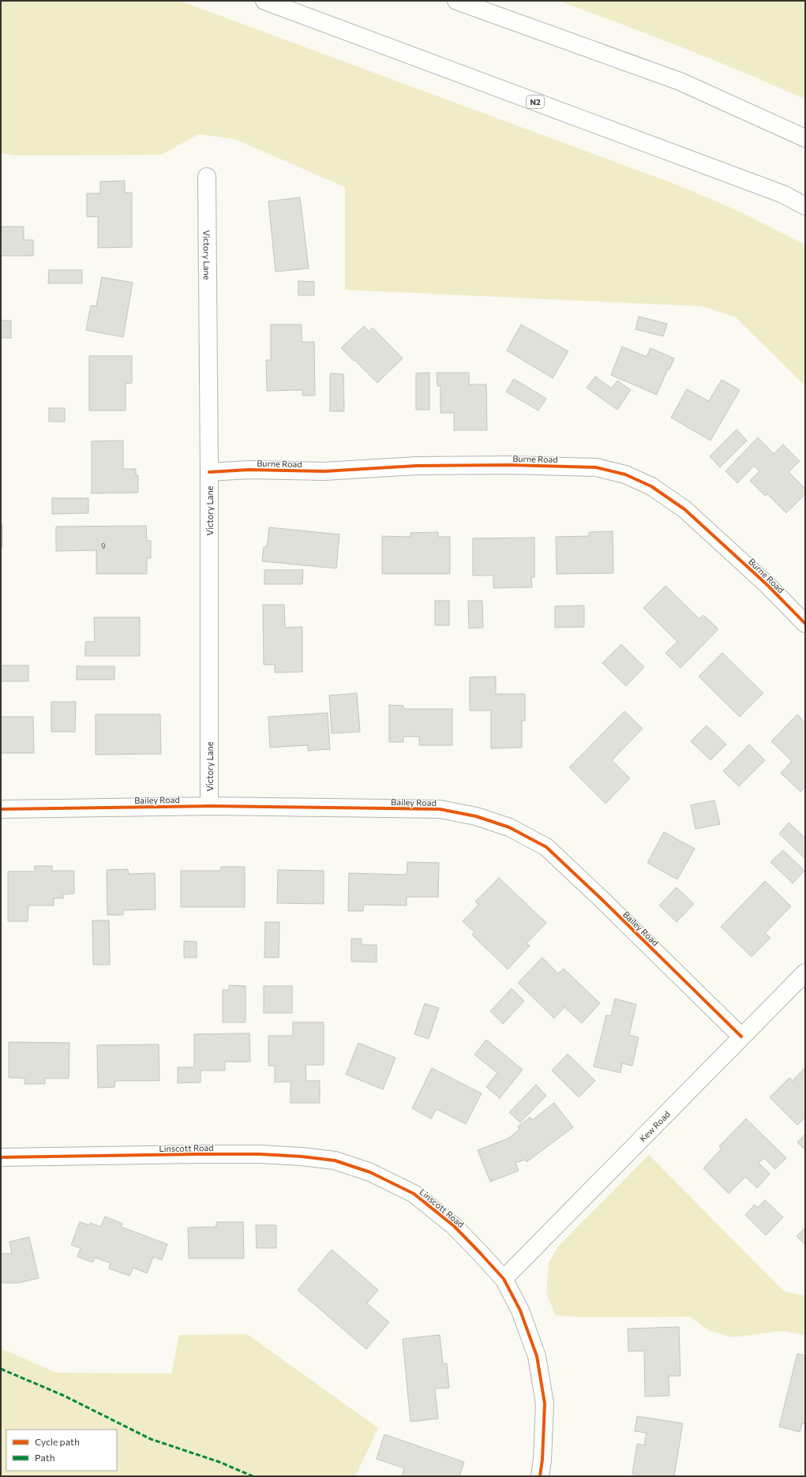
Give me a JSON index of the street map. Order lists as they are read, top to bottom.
{
  "streets": {
    "main road": [
      "N2",
      "Victory Lane",
      "Burne Road",
      "Bailey Road",
      "Kew Road",
      "Linscott Road"
    ]
  },
  "crossings": [
    ["Victory Lane", "Burne Road"],
    ["Victory Lane", "Bailey Road"],
    ["Bailey Road", "Kew Road"],
    ["Kew Road", "Linscott Road"]
  ],
  "house_numbers": ["9"],
  "legend": ["Cycle path", "Path"]
}
